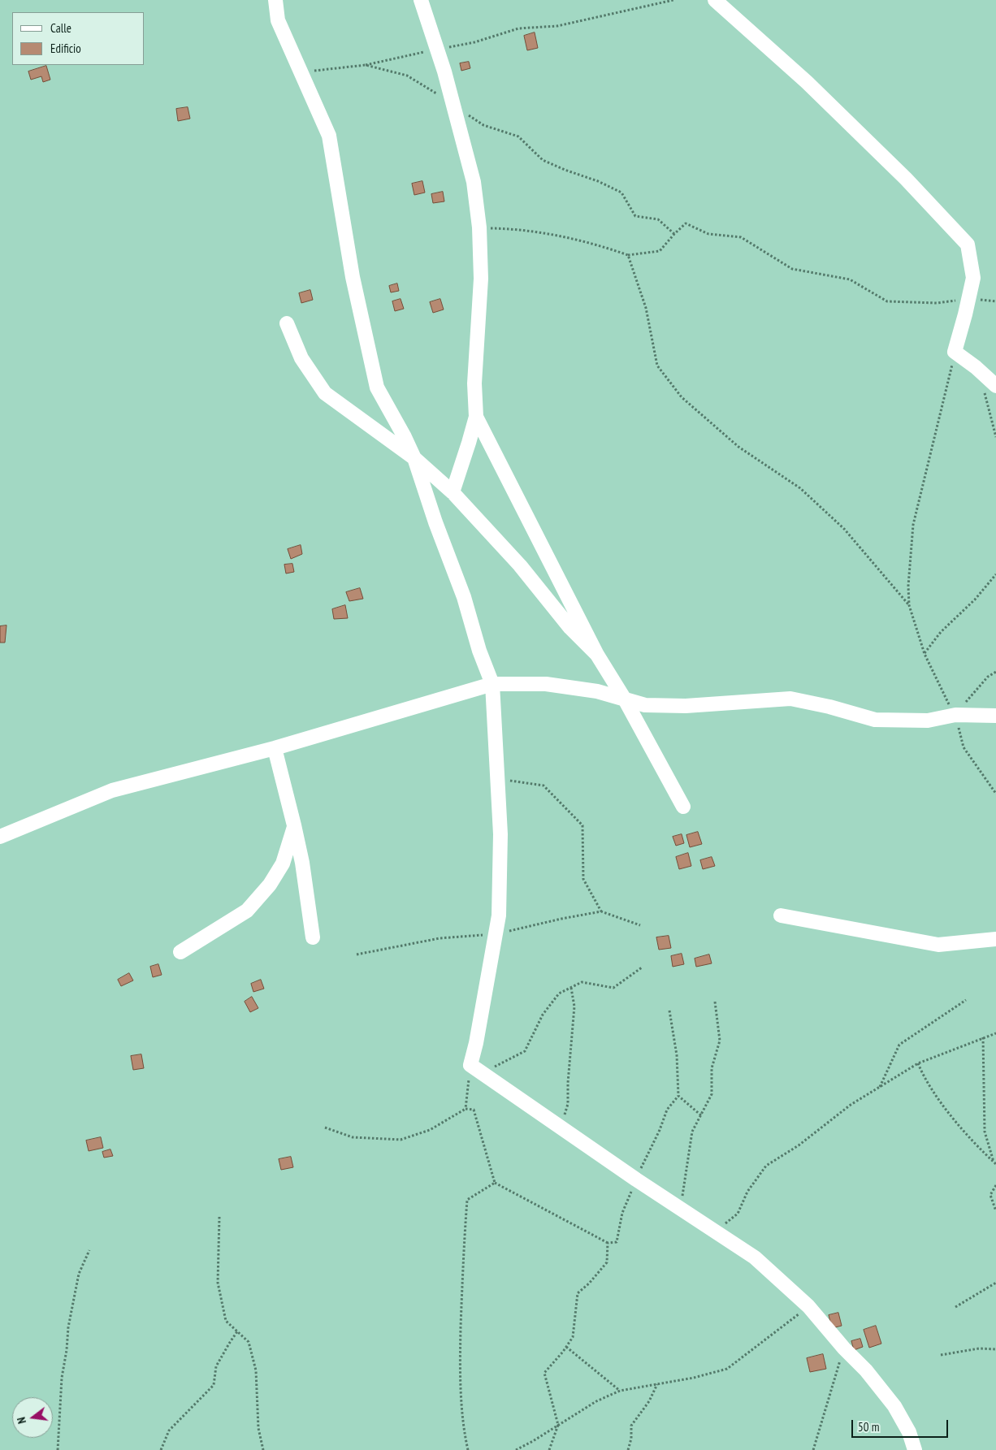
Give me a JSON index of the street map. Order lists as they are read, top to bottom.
{
  "legend": ["Calle", "Edificio"],
  "scale_bar": "50 m",
  "north": "left"
}
